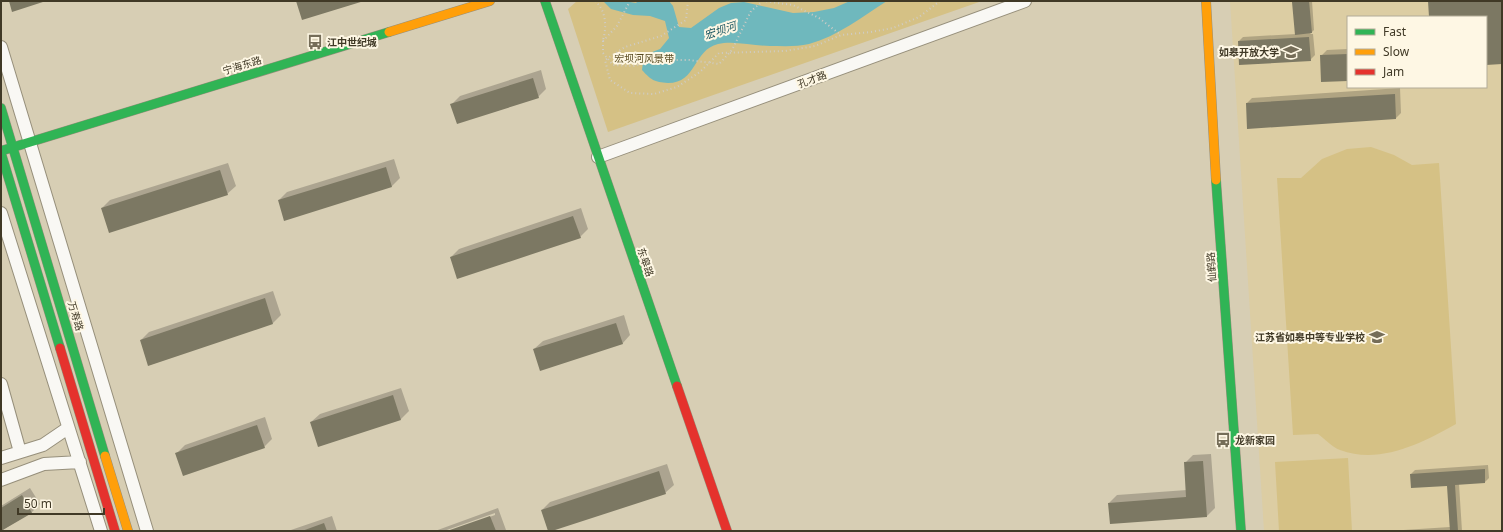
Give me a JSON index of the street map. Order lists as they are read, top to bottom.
{
  "streets": {
    "street": [
      "宁海东路",
      "孔才路",
      "东皋路",
      "仙鹤路",
      "万寿路"
    ]
  },
  "crossings": [
    ["宁海东路", "万寿路"],
    ["孔才路", "东皋路"]
  ],
  "water": ["宏坝河"],
  "parks": ["宏坝河风景带"],
  "places": {
    "bus stop": ["江中世纪城", "龙新家园"],
    "school or university": ["如皋开放大学", "江苏省如皋中等专业学校"]
  },
  "legend": ["Fast", "Slow", "Jam"],
  "scale_bar": "50 m"
}
